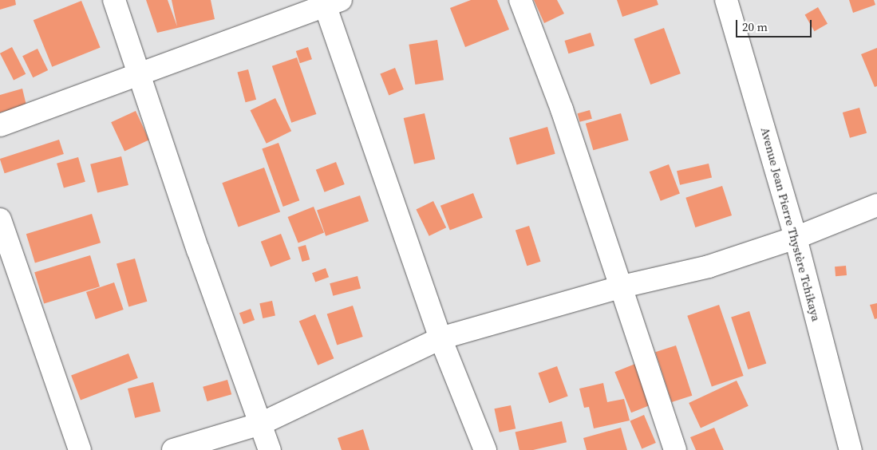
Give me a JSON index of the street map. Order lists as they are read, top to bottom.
{
  "streets": {
    "street": ["Avenue Jean Pierre Thystère Tchikaya"]
  },
  "scale_bar": "20 m"
}
